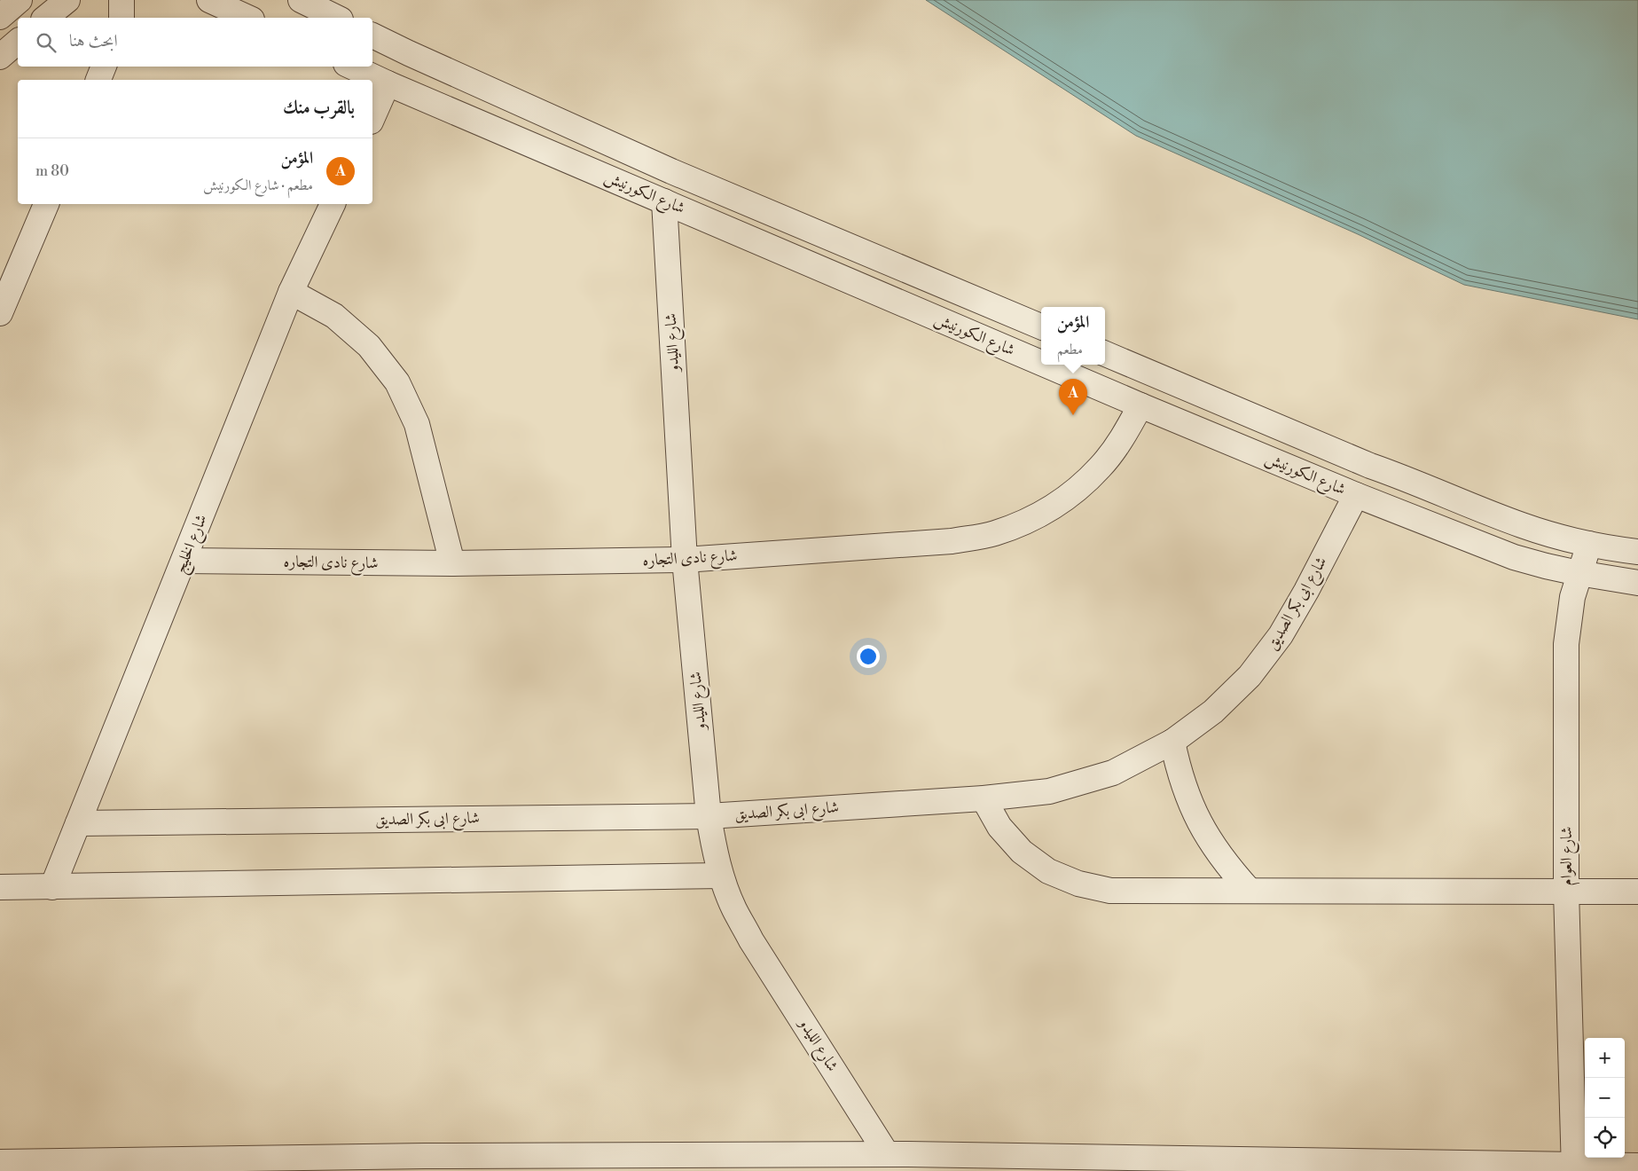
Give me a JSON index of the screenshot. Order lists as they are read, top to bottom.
{
  "streets": {
    "street": [
      "شارع الكورنيش",
      "شارع الليدو",
      "شارع الخليج",
      "شارع نادى التجاره",
      "شارع ابى بكر الصديق",
      "شارع العوام"
    ]
  },
  "crossings": [
    ["شارع الكورنيش", "شارع الليدو"],
    ["شارع الكورنيش", "شارع نادى التجاره"],
    ["شارع الكورنيش", "شارع ابى بكر الصديق"],
    ["شارع الكورنيش", "شارع العوام"],
    ["شارع الليدو", "شارع نادى التجاره"],
    ["شارع الليدو", "شارع ابى بكر الصديق"],
    ["شارع الخليج", "شارع نادى التجاره"],
    ["شارع الخليج", "شارع ابى بكر الصديق"]
  ],
  "page": {
    "search": "ابحث هنا",
    "heading": "بالقرب منك",
    "list": [
      {
        "mark": "A",
        "name": "المؤمن",
        "note": "مطعم · شارع الكورنيش",
        "value": "80 m"
      }
    ],
    "popup": ["المؤمن", "مطعم"],
    "pins": "A",
    "map_buttons": ["+", "−"]
  }
}
